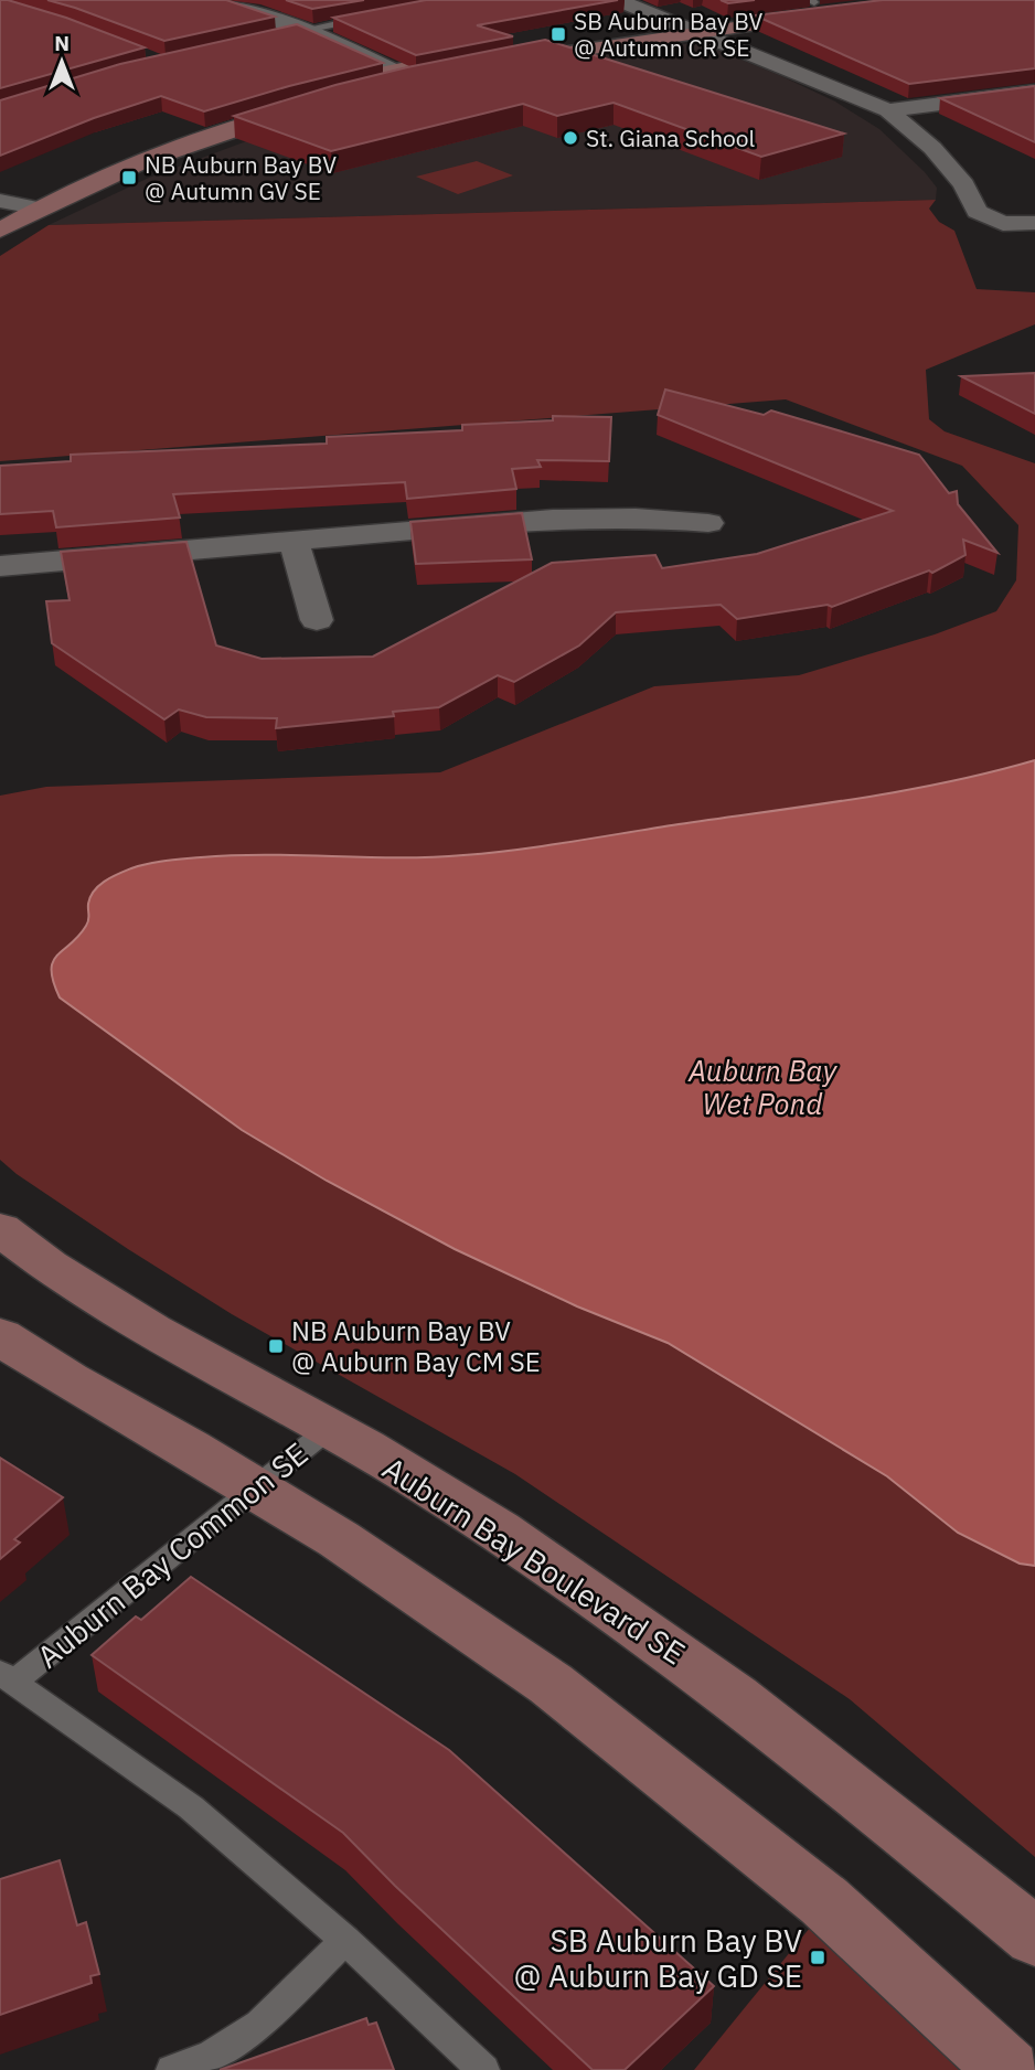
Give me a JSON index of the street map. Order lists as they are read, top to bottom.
{
  "streets": {
    "street": ["Auburn Bay Boulevard SE"],
    "lane": ["Auburn Bay Common SE"]
  },
  "crossings": [
    ["Auburn Bay Common SE", "Auburn Bay Boulevard SE"]
  ],
  "water": ["Auburn Bay Wet Pond"],
  "places": {
    "transit": [
      "SB Auburn Bay BV @ Autumn CR SE",
      "NB Auburn Bay BV @ Autumn GV SE",
      "NB Auburn Bay BV @ Auburn Bay CM SE",
      "SB Auburn Bay BV @ Auburn Bay GD SE"
    ],
    "other": ["St. Giana School"]
  },
  "north": "top"
}
